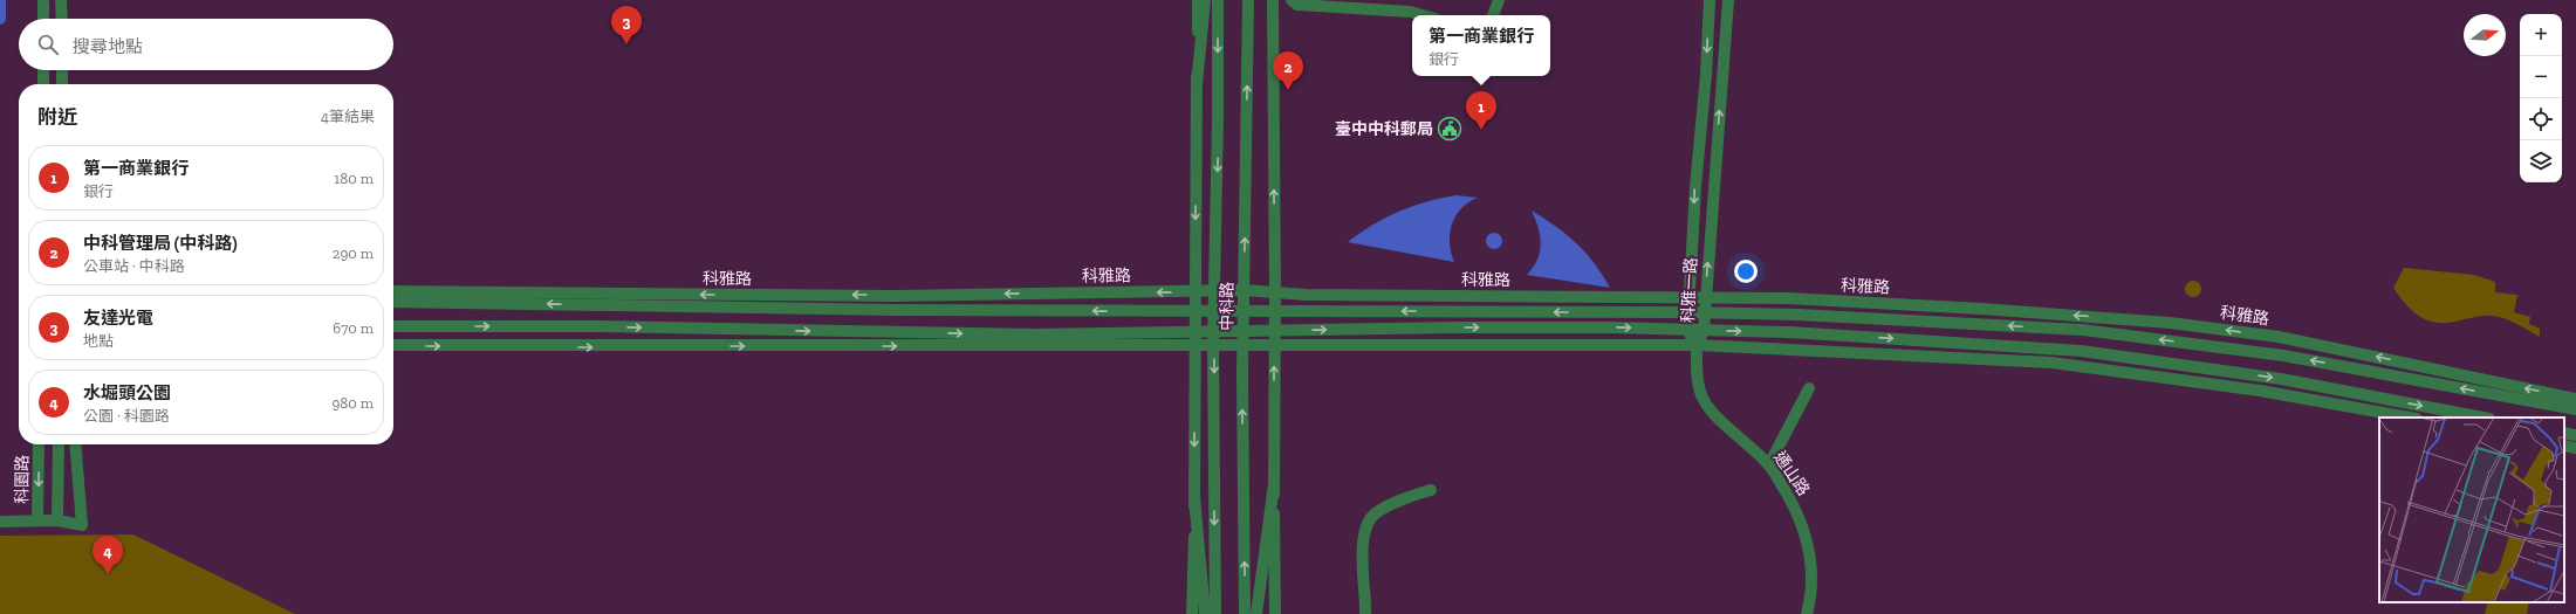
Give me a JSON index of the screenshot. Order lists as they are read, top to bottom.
{
  "streets": {
    "street": [
      "科雅路",
      "科雅一路",
      "中科路",
      "通山路",
      "科園路"
    ]
  },
  "crossings": [
    ["科雅路", "科雅一路"],
    ["科雅路", "中科路"],
    ["科雅一路", "通山路"]
  ],
  "places": {
    "public building": ["臺中中科郵局"]
  },
  "north": "right",
  "page": {
    "pins": [
      "3",
      "2",
      "1",
      "4"
    ],
    "map_buttons": ["+", "−"],
    "popup": ["第一商業銀行", "銀行"],
    "search": "搜尋地點",
    "heading": ["附近", "4筆結果"],
    "list": [
      {
        "mark": "1",
        "name": "第一商業銀行",
        "note": "銀行",
        "value": "180 m"
      },
      {
        "mark": "2",
        "name": "中科管理局 (中科路)",
        "note": "公車站 · 中科路",
        "value": "290 m"
      },
      {
        "mark": "3",
        "name": "友達光電",
        "note": "地點",
        "value": "670 m"
      },
      {
        "mark": "4",
        "name": "水堀頭公園",
        "note": "公園 · 科園路",
        "value": "980 m"
      }
    ]
  }
}
